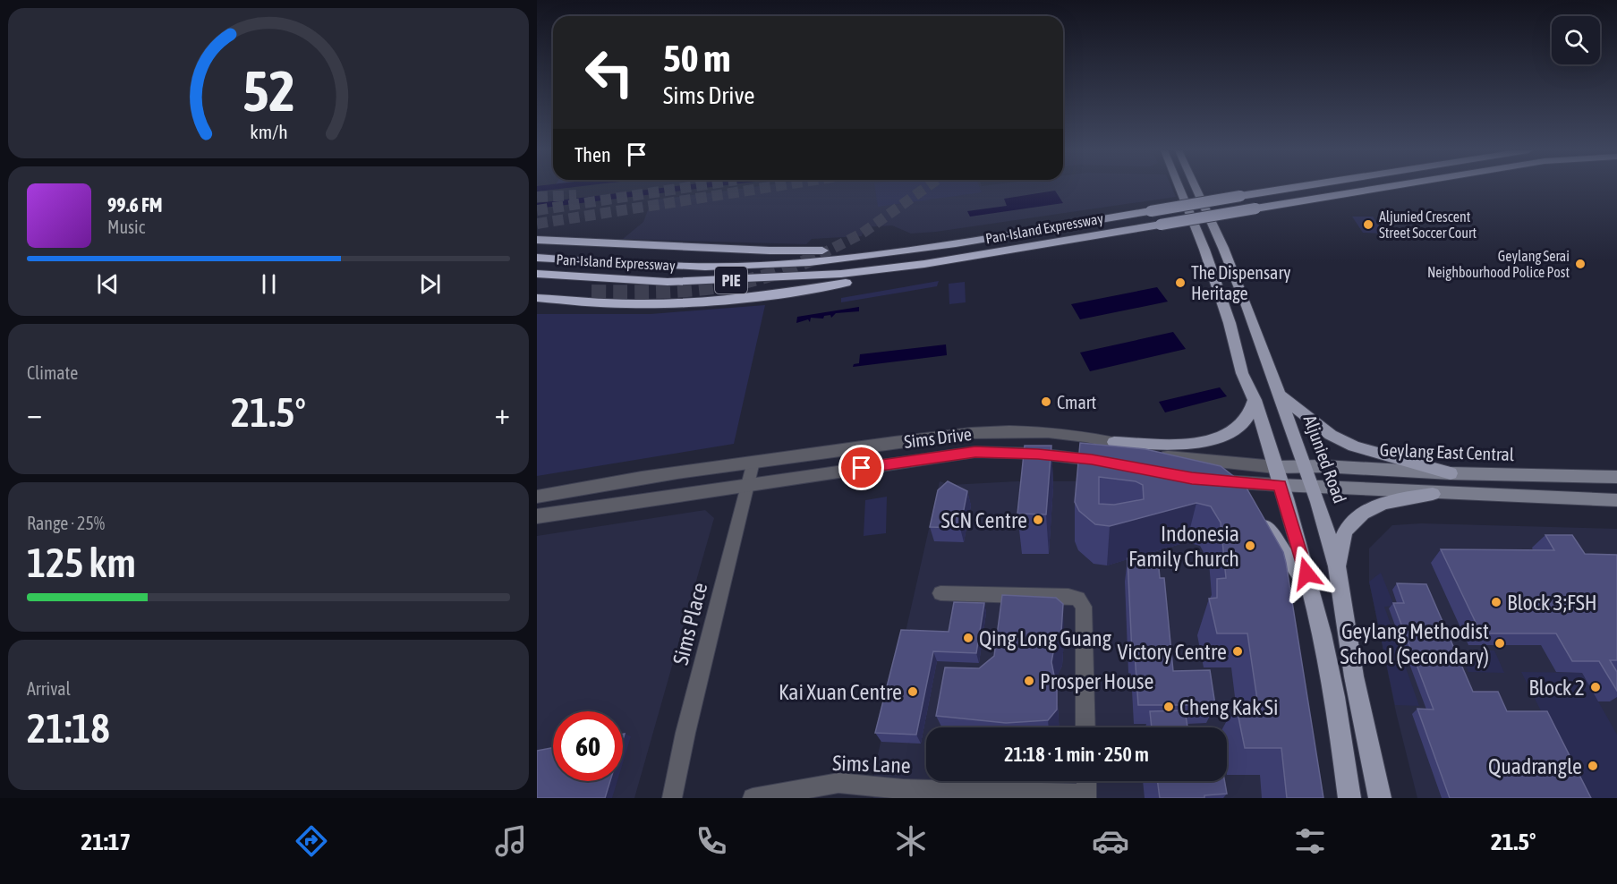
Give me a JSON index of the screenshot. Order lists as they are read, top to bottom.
{
  "streets": {
    "highway": ["Pan-Island Expressway", "PIE"],
    "main road": ["Geylang East Central", "Aljunied Road"],
    "street": ["Sims Drive", "Sims Place", "Sims Lane"]
  },
  "crossings": [
    ["Sims Drive", "Geylang East Central"],
    ["Sims Drive", "Sims Place"],
    ["Geylang East Central", "Aljunied Road"]
  ],
  "places": [
    "Aljunied Crescent Street Soccer Court",
    "Geylang Serai Neighbourhood Police Post",
    "The Dispensary Heritage",
    "Cmart",
    "SCN Centre",
    "Indonesia Family Church",
    "Block 3;FSH",
    "Qing Long Guang",
    "Geylang Methodist School (Secondary)",
    "Victory Centre",
    "Prosper House",
    "Block 2",
    "Kai Xuan Centre",
    "Cheng Kak Si",
    "Quadrangle"
  ],
  "page": {
    "turn": ["50 m", "Sims Drive"],
    "then": "Then",
    "song": ["99.6 FM", "Music"],
    "tile": [
      "Climate",
      ["Range · 25%", "125 km"],
      ["Arrival", "21:18"]
    ],
    "heat": ["−", "21.5°", "+"],
    "limit": "60",
    "trip": "21:18 · 1 min · 250 m",
    "tabs": ["21:17", "21.5°"],
    "gauge": ["52", "km/h"]
  }
}
